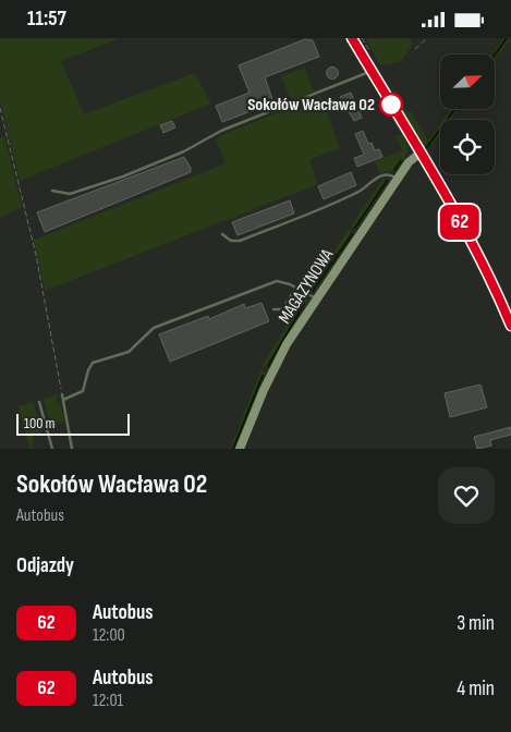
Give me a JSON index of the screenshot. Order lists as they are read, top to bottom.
{
  "streets": {
    "street": ["MAGAZYNOWA"]
  },
  "places": ["Sokołów Wacława 02"],
  "lines": ["bus line 62"],
  "scale_bar": "100 m",
  "north": "top right",
  "page": {
    "status": "11:57",
    "on_map": "62",
    "scale": "100 m",
    "heading": [
      ["Sokołów Wacława 02", "Autobus"],
      "Odjazdy"
    ],
    "list": [
      {
        "mark": "62",
        "name": "Autobus",
        "note": "12:00",
        "value": "3 min"
      },
      {
        "mark": "62",
        "name": "Autobus",
        "note": "12:01",
        "value": "4 min"
      }
    ]
  }
}
